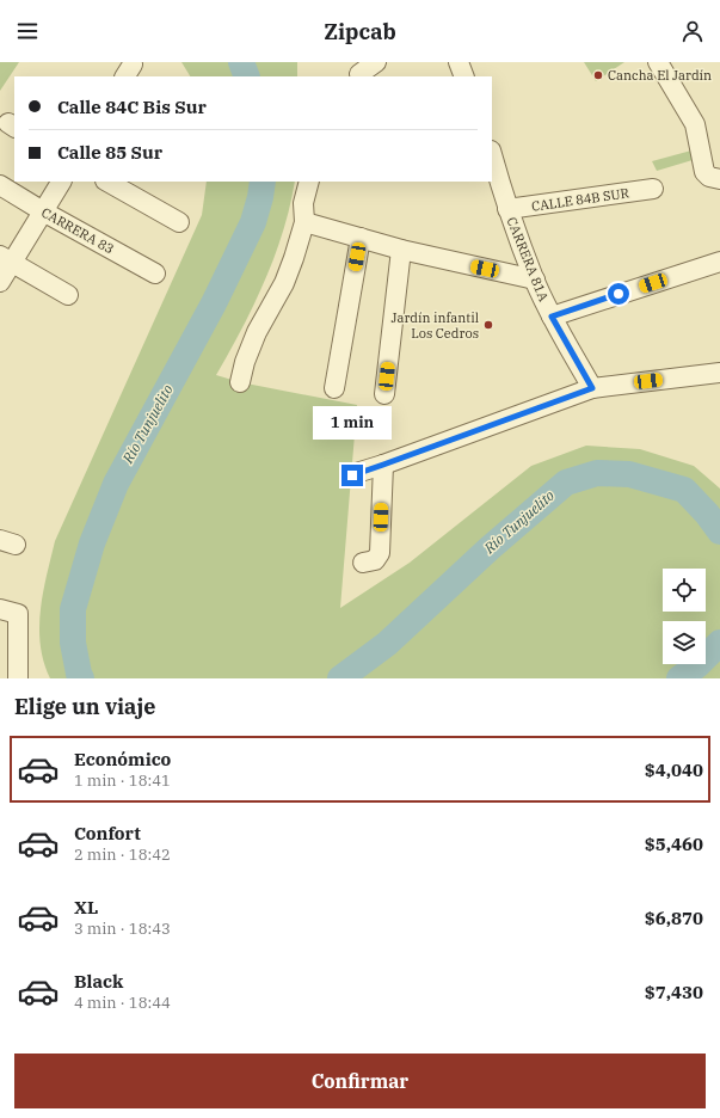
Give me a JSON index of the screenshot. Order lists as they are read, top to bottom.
{
  "streets": {
    "street": ["CALLE 84B SUR", "CARRERA 83", "CARRERA 81A"]
  },
  "crossings": [
    ["CALLE 84B SUR", "CARRERA 81A"]
  ],
  "water": ["Río Tunjuelito"],
  "places": ["Cancha El Jardín", "Jardín infantil Los Cedros"],
  "page": {
    "header": "Zipcab",
    "banner": ["Calle 84C Bis Sur", "Calle 85 Sur"],
    "bubble": "1 min",
    "heading": "Elige un viaje",
    "list": [
      {
        "name": "Económico",
        "note": "1 min · 18:41",
        "value": "$4,040"
      },
      {
        "name": "Confort",
        "note": "2 min · 18:42",
        "value": "$5,460"
      },
      {
        "name": "XL",
        "note": "3 min · 18:43",
        "value": "$6,870"
      },
      {
        "name": "Black",
        "note": "4 min · 18:44",
        "value": "$7,430"
      }
    ],
    "buttons": "Confirmar"
  }
}
